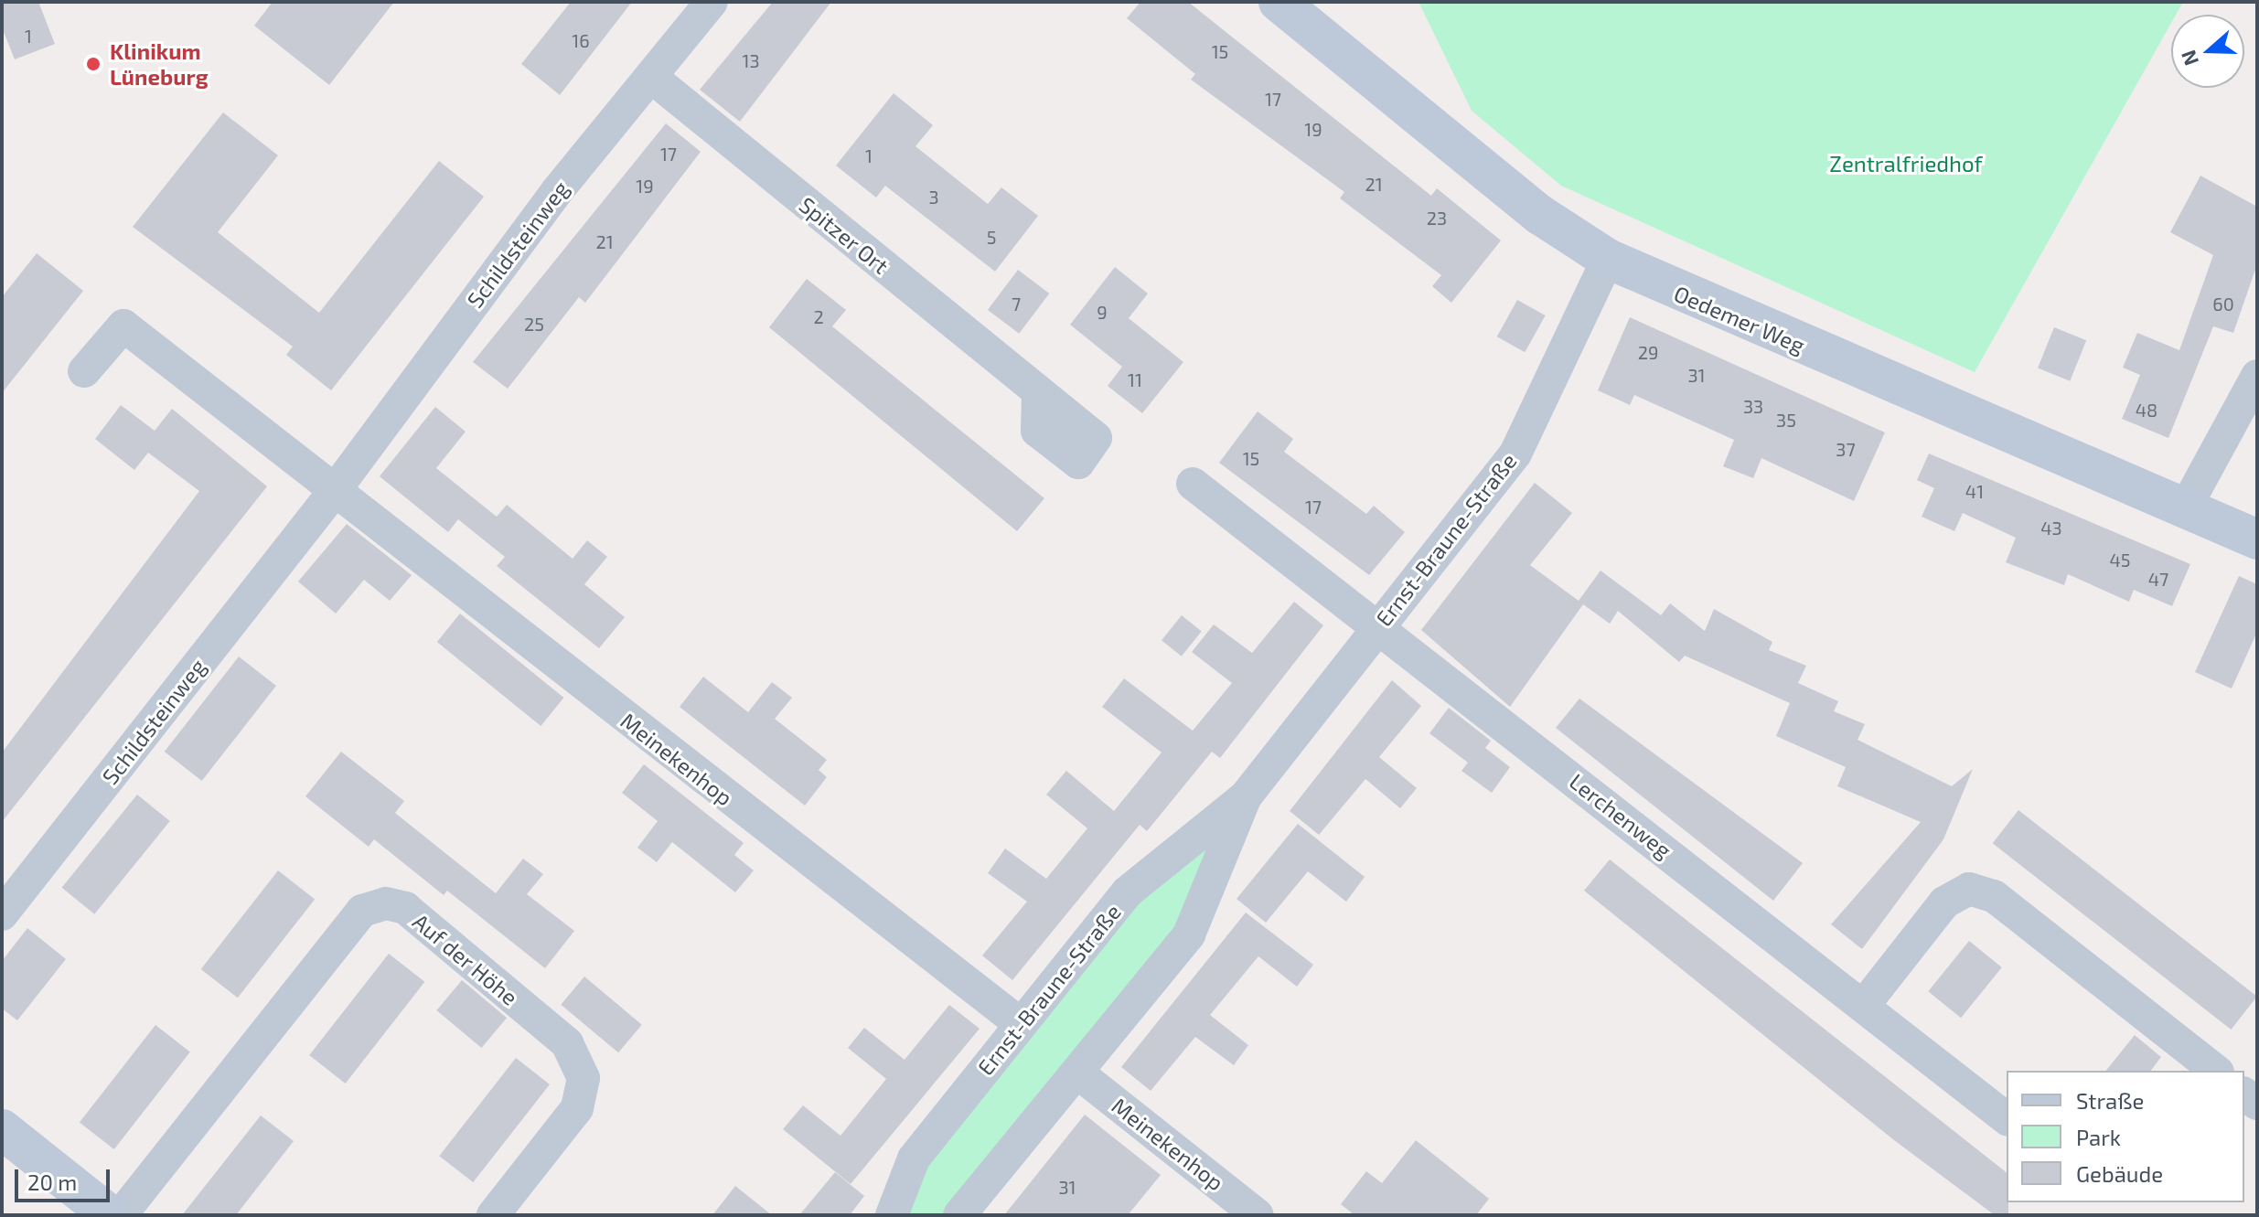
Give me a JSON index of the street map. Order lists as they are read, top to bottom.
{
  "streets": {
    "street": [
      "Spitzer Ort",
      "Schildsteinweg",
      "Oedemer Weg",
      "Ernst-Braune-Straße",
      "Meinekenhop",
      "Lerchenweg",
      "Auf der Höhe"
    ]
  },
  "crossings": [
    ["Spitzer Ort", "Schildsteinweg"],
    ["Schildsteinweg", "Meinekenhop"],
    ["Oedemer Weg", "Ernst-Braune-Straße"],
    ["Ernst-Braune-Straße", "Meinekenhop"],
    ["Ernst-Braune-Straße", "Lerchenweg"]
  ],
  "parks": ["Zentralfriedhof"],
  "places": ["Klinikum Lüneburg"],
  "house_numbers": [
    "1",
    "16",
    "15",
    "13",
    "17",
    "19",
    "17",
    "1",
    "21",
    "19",
    "3",
    "23",
    "5",
    "21",
    "7",
    "60",
    "9",
    "2",
    "25",
    "29",
    "31",
    "11",
    "33",
    "48",
    "35",
    "37",
    "15",
    "41",
    "17",
    "43",
    "45",
    "47",
    "31"
  ],
  "legend": ["Straße", "Park", "Gebäude"],
  "scale_bar": "20 m",
  "north": "left"
}
